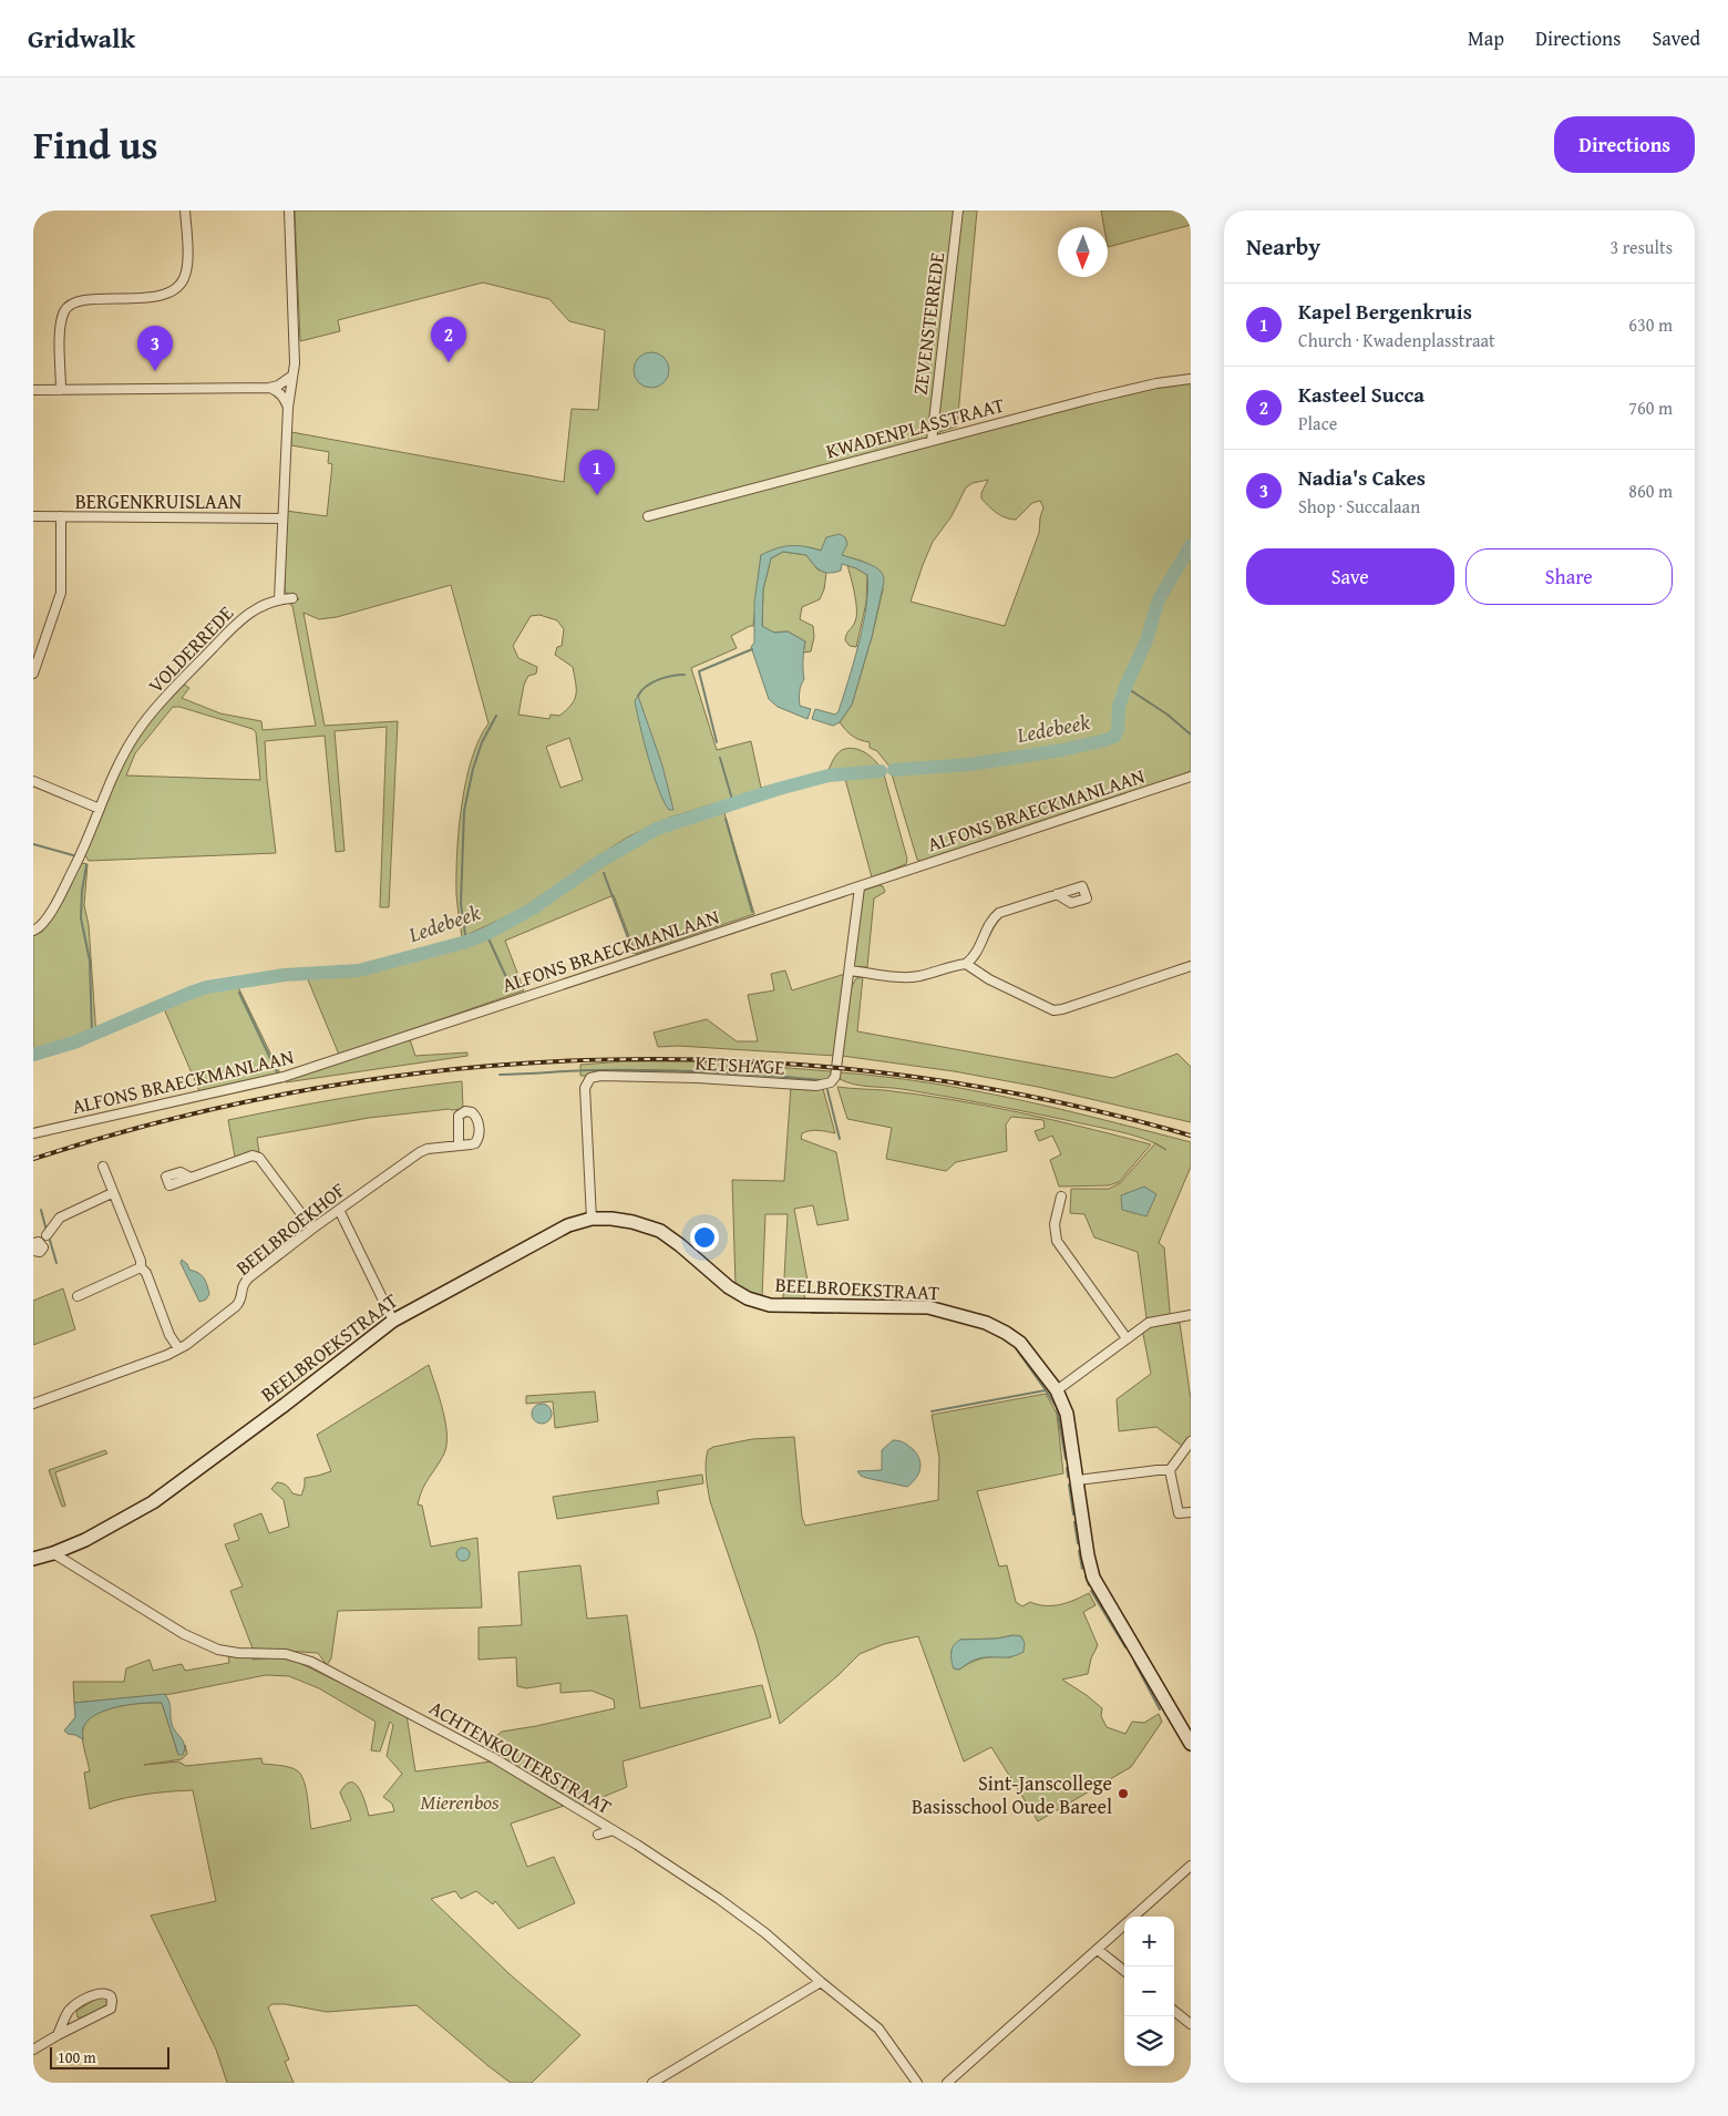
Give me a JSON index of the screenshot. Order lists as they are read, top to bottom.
{
  "streets": {
    "street": [
      "ZEVENSTERREDE",
      "KWADENPLASSTRAAT",
      "BERGENKRUISLAAN",
      "VOLDERREDE",
      "ALFONS BRAECKMANLAAN",
      "KETSHAGE",
      "BEELBROEKHOF",
      "BEELBROEKSTRAAT",
      "ACHTENKOUTERSTRAAT"
    ]
  },
  "crossings": [
    ["ZEVENSTERREDE", "KWADENPLASSTRAAT"],
    ["ALFONS BRAECKMANLAAN", "KETSHAGE"],
    ["KETSHAGE", "BEELBROEKSTRAAT"],
    ["BEELBROEKSTRAAT", "ACHTENKOUTERSTRAAT"]
  ],
  "water": ["Ledebeek"],
  "parks": ["Mierenbos"],
  "places": ["Sint-Janscollege Basisschool Oude Bareel"],
  "scale_bar": "100 m",
  "north": "bottom",
  "page": {
    "header": "Gridwalk",
    "nav": ["Map", "Directions", "Saved"],
    "title": "Find us",
    "buttons": [
      "Directions",
      ["Save", "Share"]
    ],
    "heading": ["Nearby", "3 results"],
    "list": [
      {
        "mark": "1",
        "name": "Kapel Bergenkruis",
        "note": "Church · Kwadenplasstraat",
        "value": "630 m"
      },
      {
        "mark": "2",
        "name": "Kasteel Succa",
        "note": "Place",
        "value": "760 m"
      },
      {
        "mark": "3",
        "name": "Nadia's Cakes",
        "note": "Shop · Succalaan",
        "value": "860 m"
      }
    ],
    "pins": ["2", "3", "1"],
    "map_buttons": ["+", "−"],
    "scale": "100 m"
  }
}
